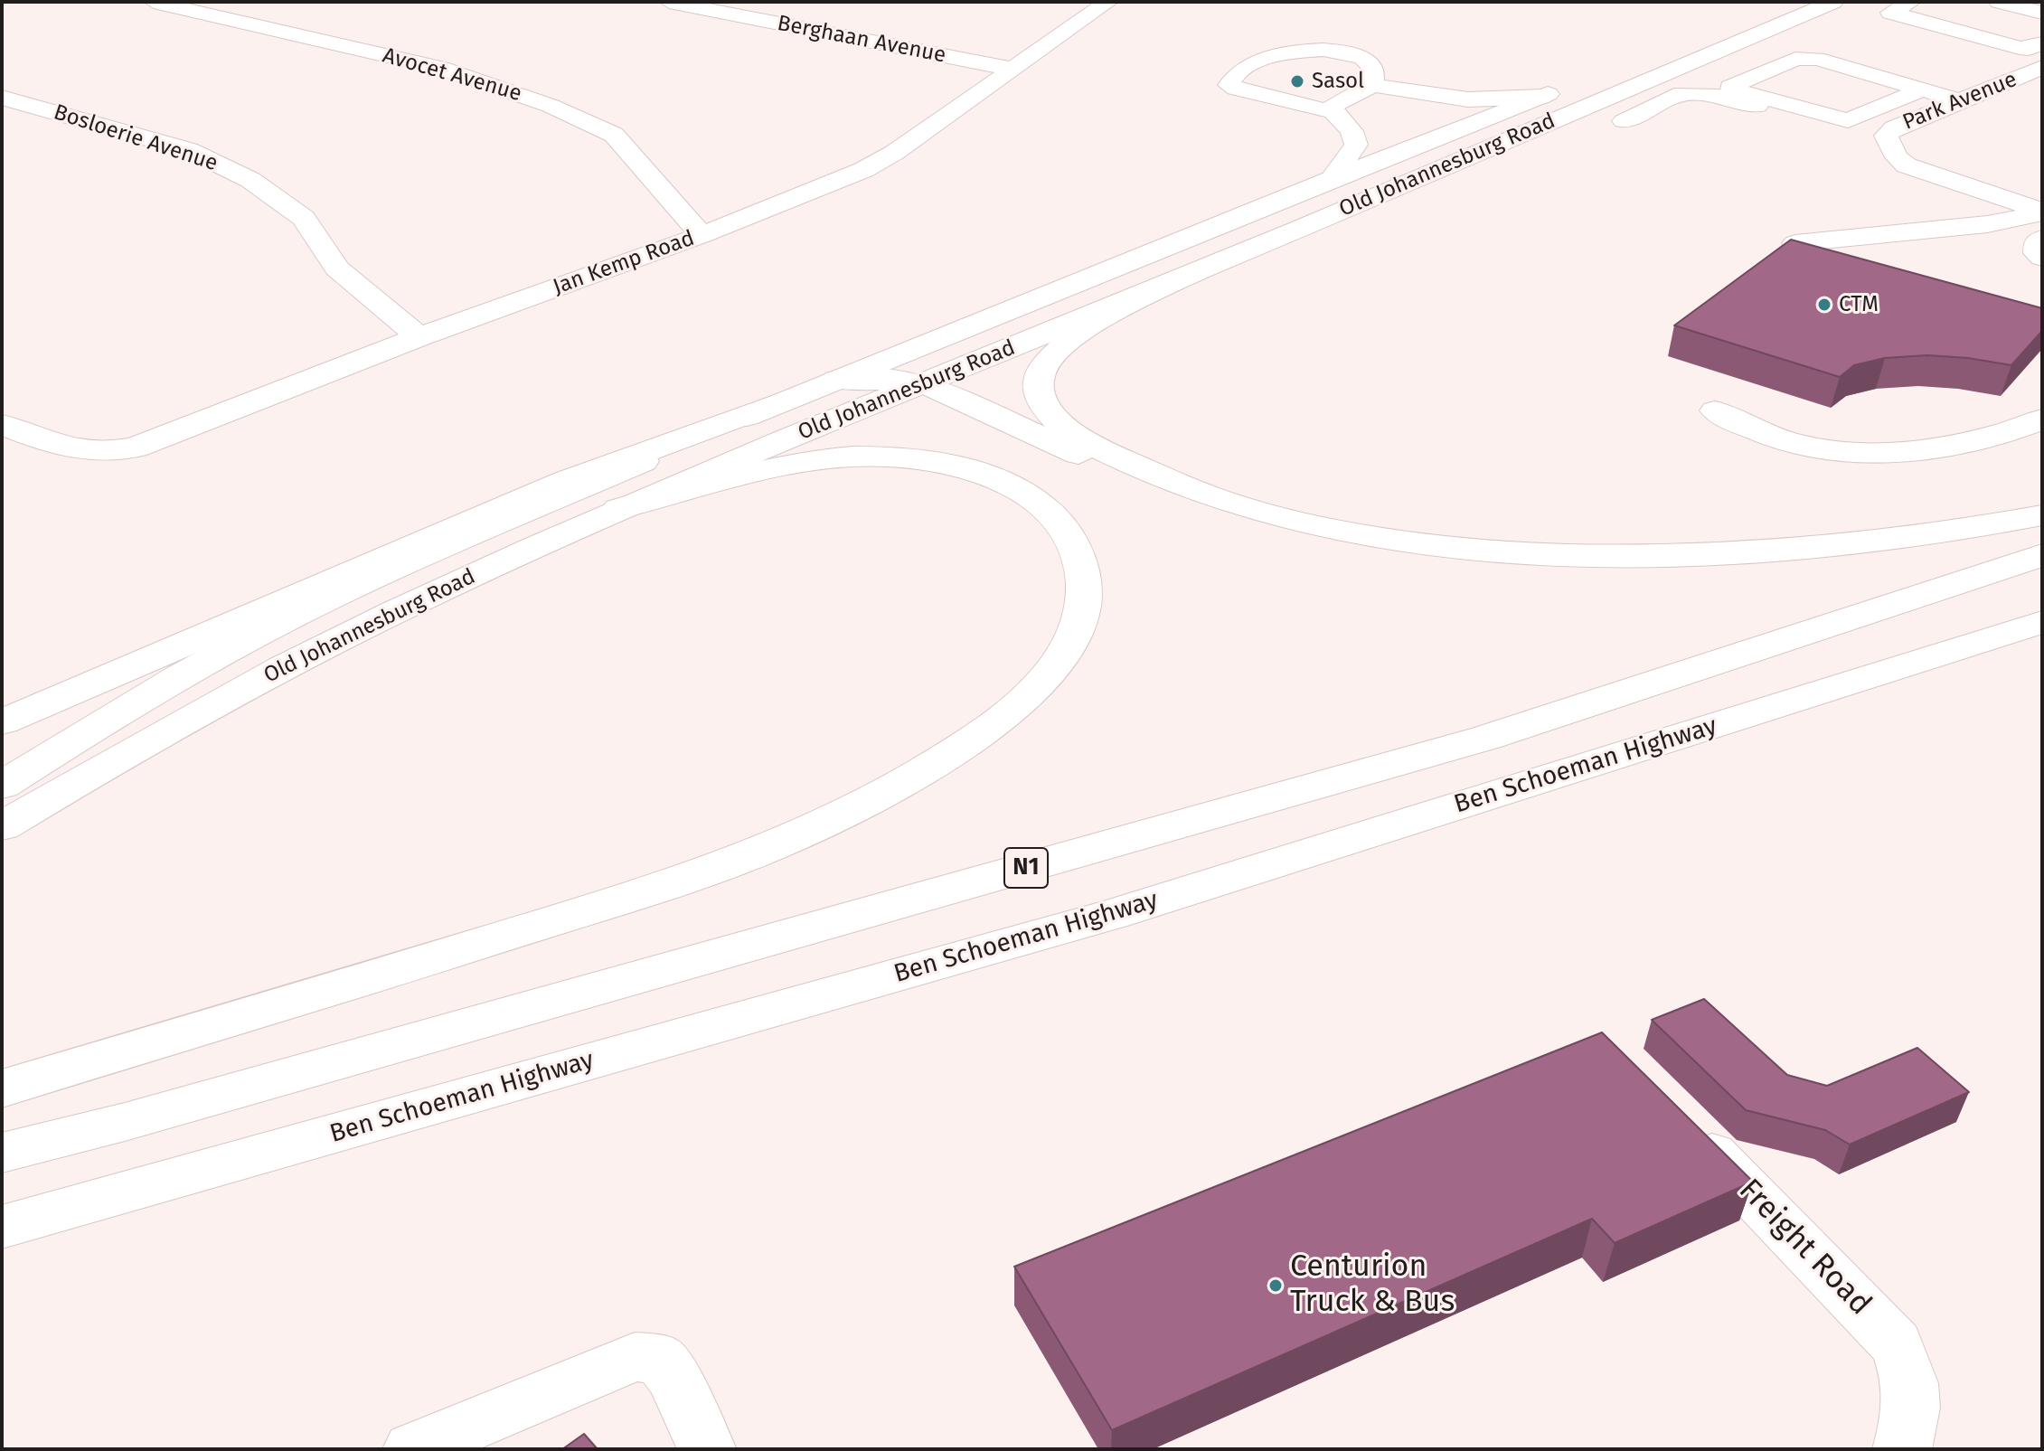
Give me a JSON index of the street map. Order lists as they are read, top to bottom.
{
  "streets": {
    "main road": [
      "Berghaan Avenue",
      "Avocet Avenue",
      "Park Avenue",
      "Bosloerie Avenue",
      "Old Johannesburg Road",
      "Jan Kemp Road",
      "Ben Schoeman Highway",
      "N1",
      "Freight Road"
    ]
  },
  "crossings": [
    ["Berghaan Avenue", "Jan Kemp Road"],
    ["Avocet Avenue", "Jan Kemp Road"],
    ["Bosloerie Avenue", "Jan Kemp Road"]
  ],
  "places": ["Sasol", "CTM", "Centurion Truck & Bus"]
}
